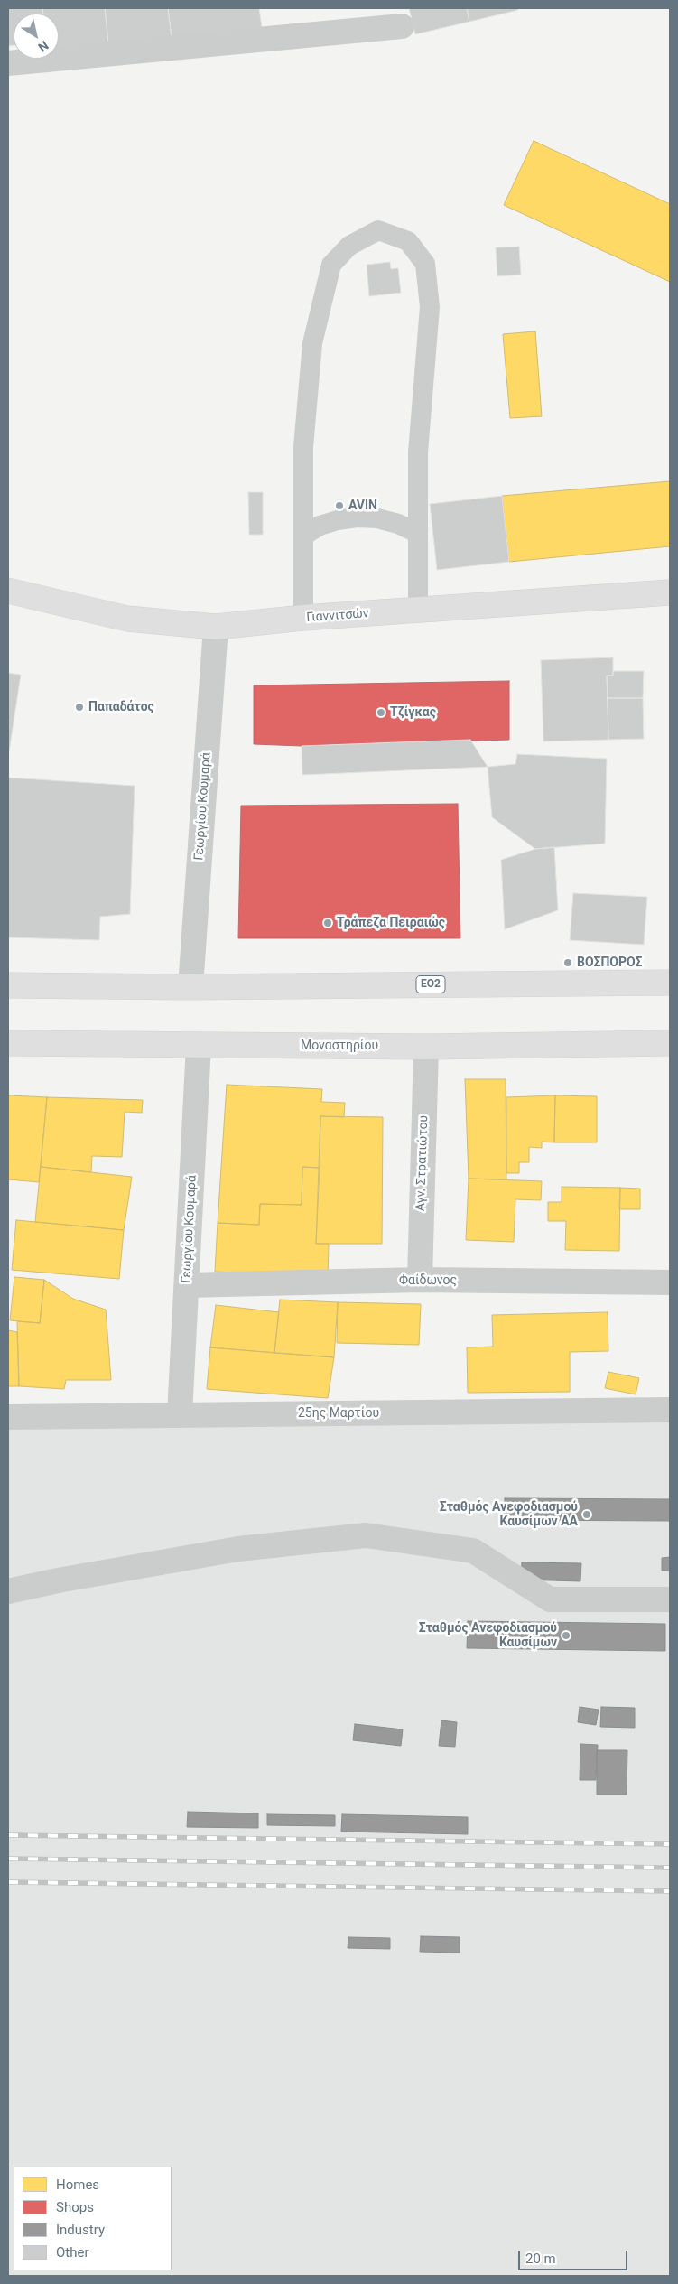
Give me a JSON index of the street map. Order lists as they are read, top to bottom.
{
  "streets": {
    "main road": ["Γιαννιτσών", "ΕΟ2", "Μοναστηρίου"],
    "street": [
      "Γεωργίου Κουμαρά",
      "Αγν. Στρατιώτου",
      "Φαίδωνος",
      "25ης Μαρτίου"
    ]
  },
  "crossings": [
    ["Γιαννιτσών", "Γεωργίου Κουμαρά"],
    ["Γεωργίου Κουμαρά", "ΕΟ2"],
    ["Γεωργίου Κουμαρά", "Μοναστηρίου"],
    ["Γεωργίου Κουμαρά", "Φαίδωνος"],
    ["Γεωργίου Κουμαρά", "25ης Μαρτίου"],
    ["Μοναστηρίου", "Αγν. Στρατιώτου"],
    ["Αγν. Στρατιώτου", "Φαίδωνος"]
  ],
  "places": [
    "AVIN",
    "Παπαδάτος",
    "Τζίγκας",
    "Τράπεζα Πειραιώς",
    "ΒΟΣΠΟΡΟΣ",
    "Σταθμός Ανεφοδιασμού Καυσίμων ΑΑ",
    "Σταθμός Ανεφοδιασμού Καυσίμων"
  ],
  "legend": [
    "Homes",
    "Shops",
    "Industry",
    "Other"
  ],
  "scale_bar": "20 m",
  "north": "bottom right"
}
